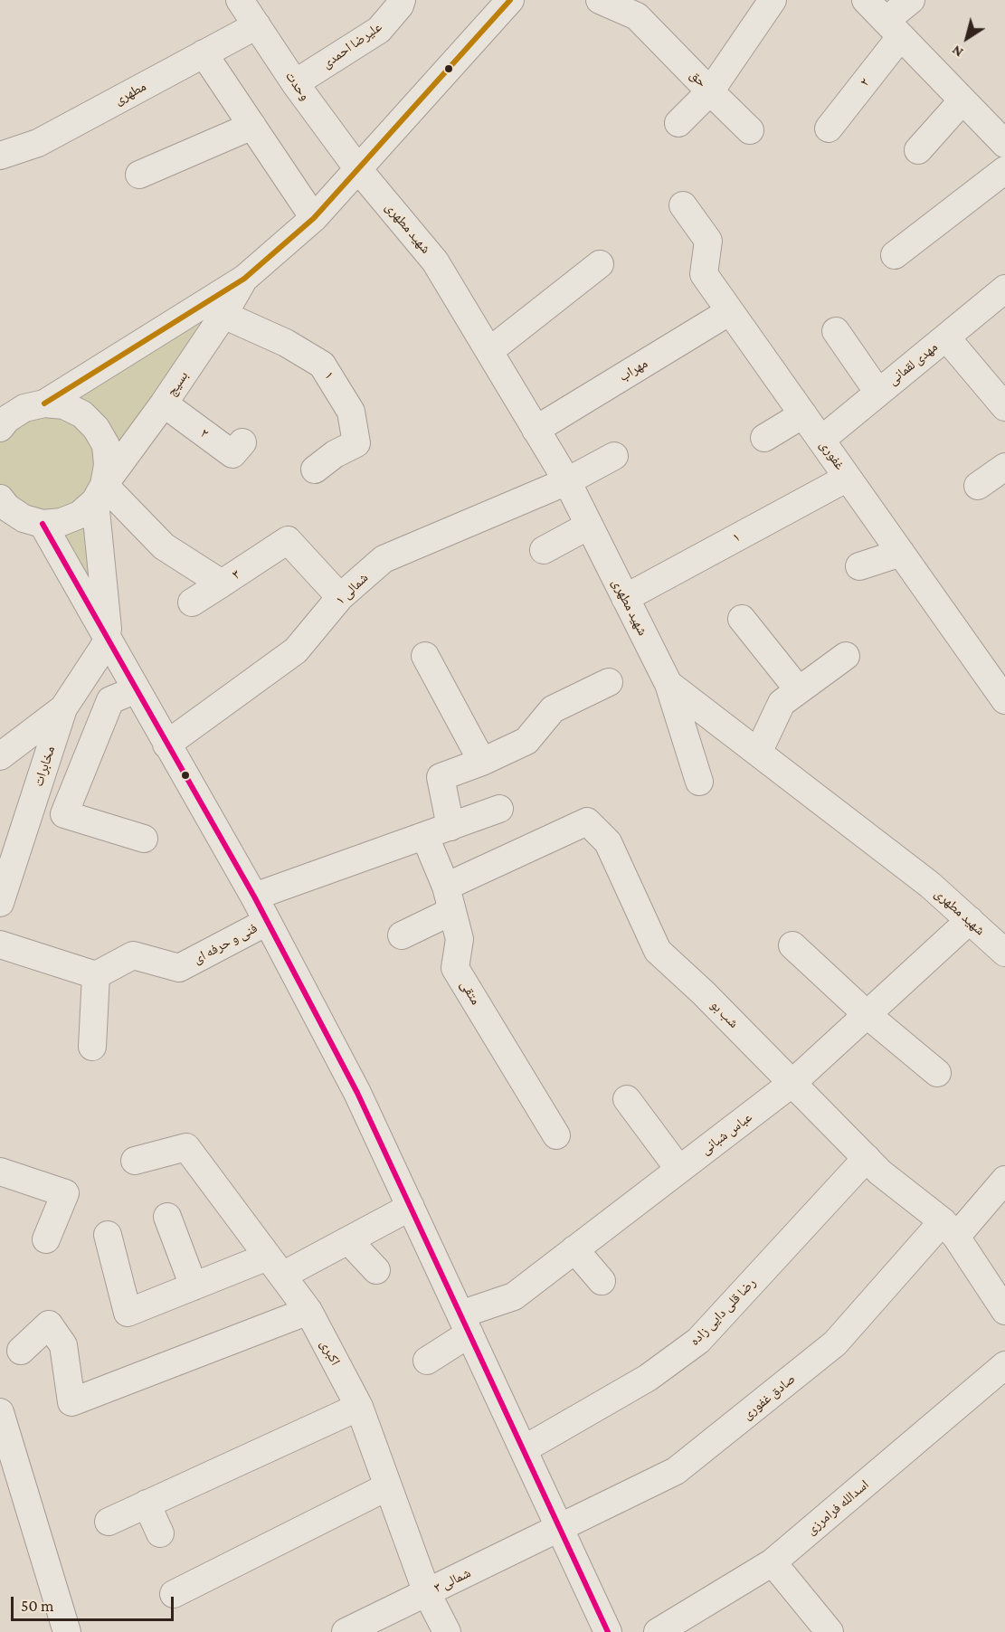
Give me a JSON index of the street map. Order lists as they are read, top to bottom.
{
  "streets": {
    "street": [
      "علیرضا احمدی",
      "حق",
      "۲",
      "وحدت",
      "مطهری",
      "شهید مطهری",
      "مهدی لقمانی",
      "مهراب",
      "۱",
      "بسیج",
      "غفوری",
      "۳",
      "۱ شمالی",
      "مخابرات",
      "فنی و حرفه ای",
      "متقی",
      "شب بو",
      "عباس شبانی",
      "رضا قلی دایی زاده",
      "اکبری",
      "صادق غفوری",
      "اسدالله فرامرزی",
      "۳ شمالی"
    ]
  },
  "crossings": [
    ["علیرضا احمدی", "وحدت"],
    ["۲", "بسیج"],
    ["وحدت", "مطهری"],
    ["وحدت", "شهید مطهری"],
    ["وحدت", "بسیج"],
    ["شهید مطهری", "مهراب"],
    ["شهید مطهری", "۱"],
    ["شهید مطهری", "بسیج"],
    ["شهید مطهری", "۱ شمالی"],
    ["شهید مطهری", "عباس شبانی"],
    ["مهدی لقمانی", "غفوری"],
    ["مهراب", "غفوری"],
    ["۱", "بسیج"],
    ["۱", "غفوری"],
    ["بسیج", "۳"],
    ["۳", "۱ شمالی"],
    ["متقی", "شب بو"],
    ["شب بو", "عباس شبانی"],
    ["شب بو", "رضا قلی دایی زاده"],
    ["شب بو", "صادق غفوری"],
    ["اکبری", "۳ شمالی"],
    ["صادق غفوری", "۳ شمالی"]
  ],
  "scale_bar": "50 m",
  "north": "bottom left"
}
